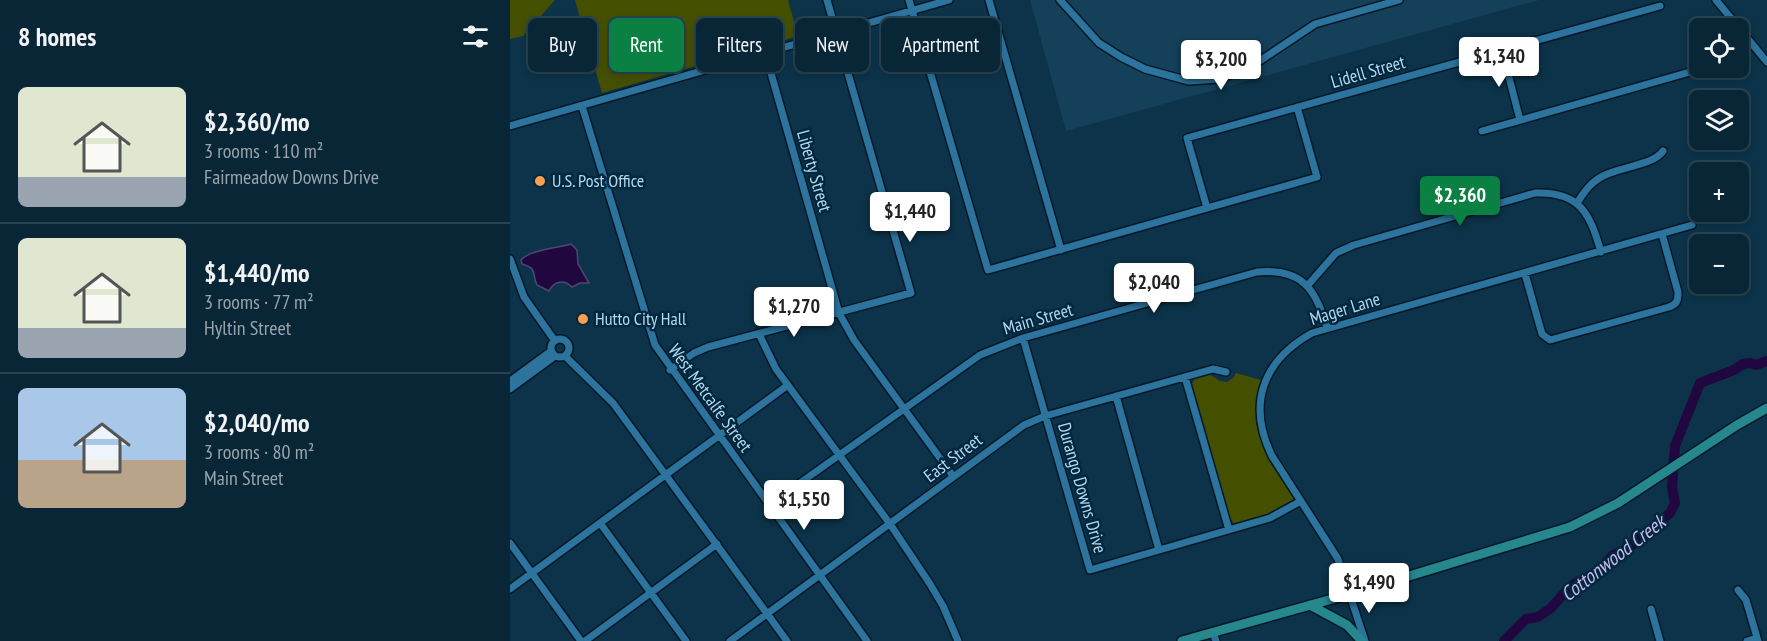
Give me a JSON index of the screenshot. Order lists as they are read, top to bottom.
{
  "streets": {
    "street": [
      "Lidell Street",
      "Liberty Street",
      "Mager Lane",
      "Main Street",
      "West Metcalfe Street",
      "East Street",
      "Durango Downs Drive"
    ]
  },
  "crossings": [
    ["Liberty Street", "Main Street"],
    ["Liberty Street", "East Street"],
    ["Mager Lane", "Durango Downs Drive"],
    ["Main Street", "West Metcalfe Street"],
    ["Main Street", "Durango Downs Drive"],
    ["West Metcalfe Street", "East Street"],
    ["East Street", "Durango Downs Drive"]
  ],
  "water": ["Cottonwood Creek"],
  "places": ["U.S. Post Office", "Hutto City Hall"],
  "page": {
    "heading": "8 homes",
    "map_buttons": ["+", "−"],
    "chip": [
      "Buy",
      "Rent",
      "Filters",
      "New",
      "Apartment"
    ],
    "price": [
      "$1,340",
      "$3,200",
      "$2,360",
      "$1,440",
      "$2,040",
      "$1,270",
      "$1,550",
      "$1,490"
    ],
    "list": [
      {
        "name": "$2,360/mo",
        "note": "3 rooms · 110 m² · Fairmeadow Downs Drive"
      },
      {
        "name": "$1,440/mo",
        "note": "3 rooms · 77 m² · Hyltin Street"
      },
      {
        "name": "$2,040/mo",
        "note": "3 rooms · 80 m² · Main Street"
      }
    ]
  }
}
